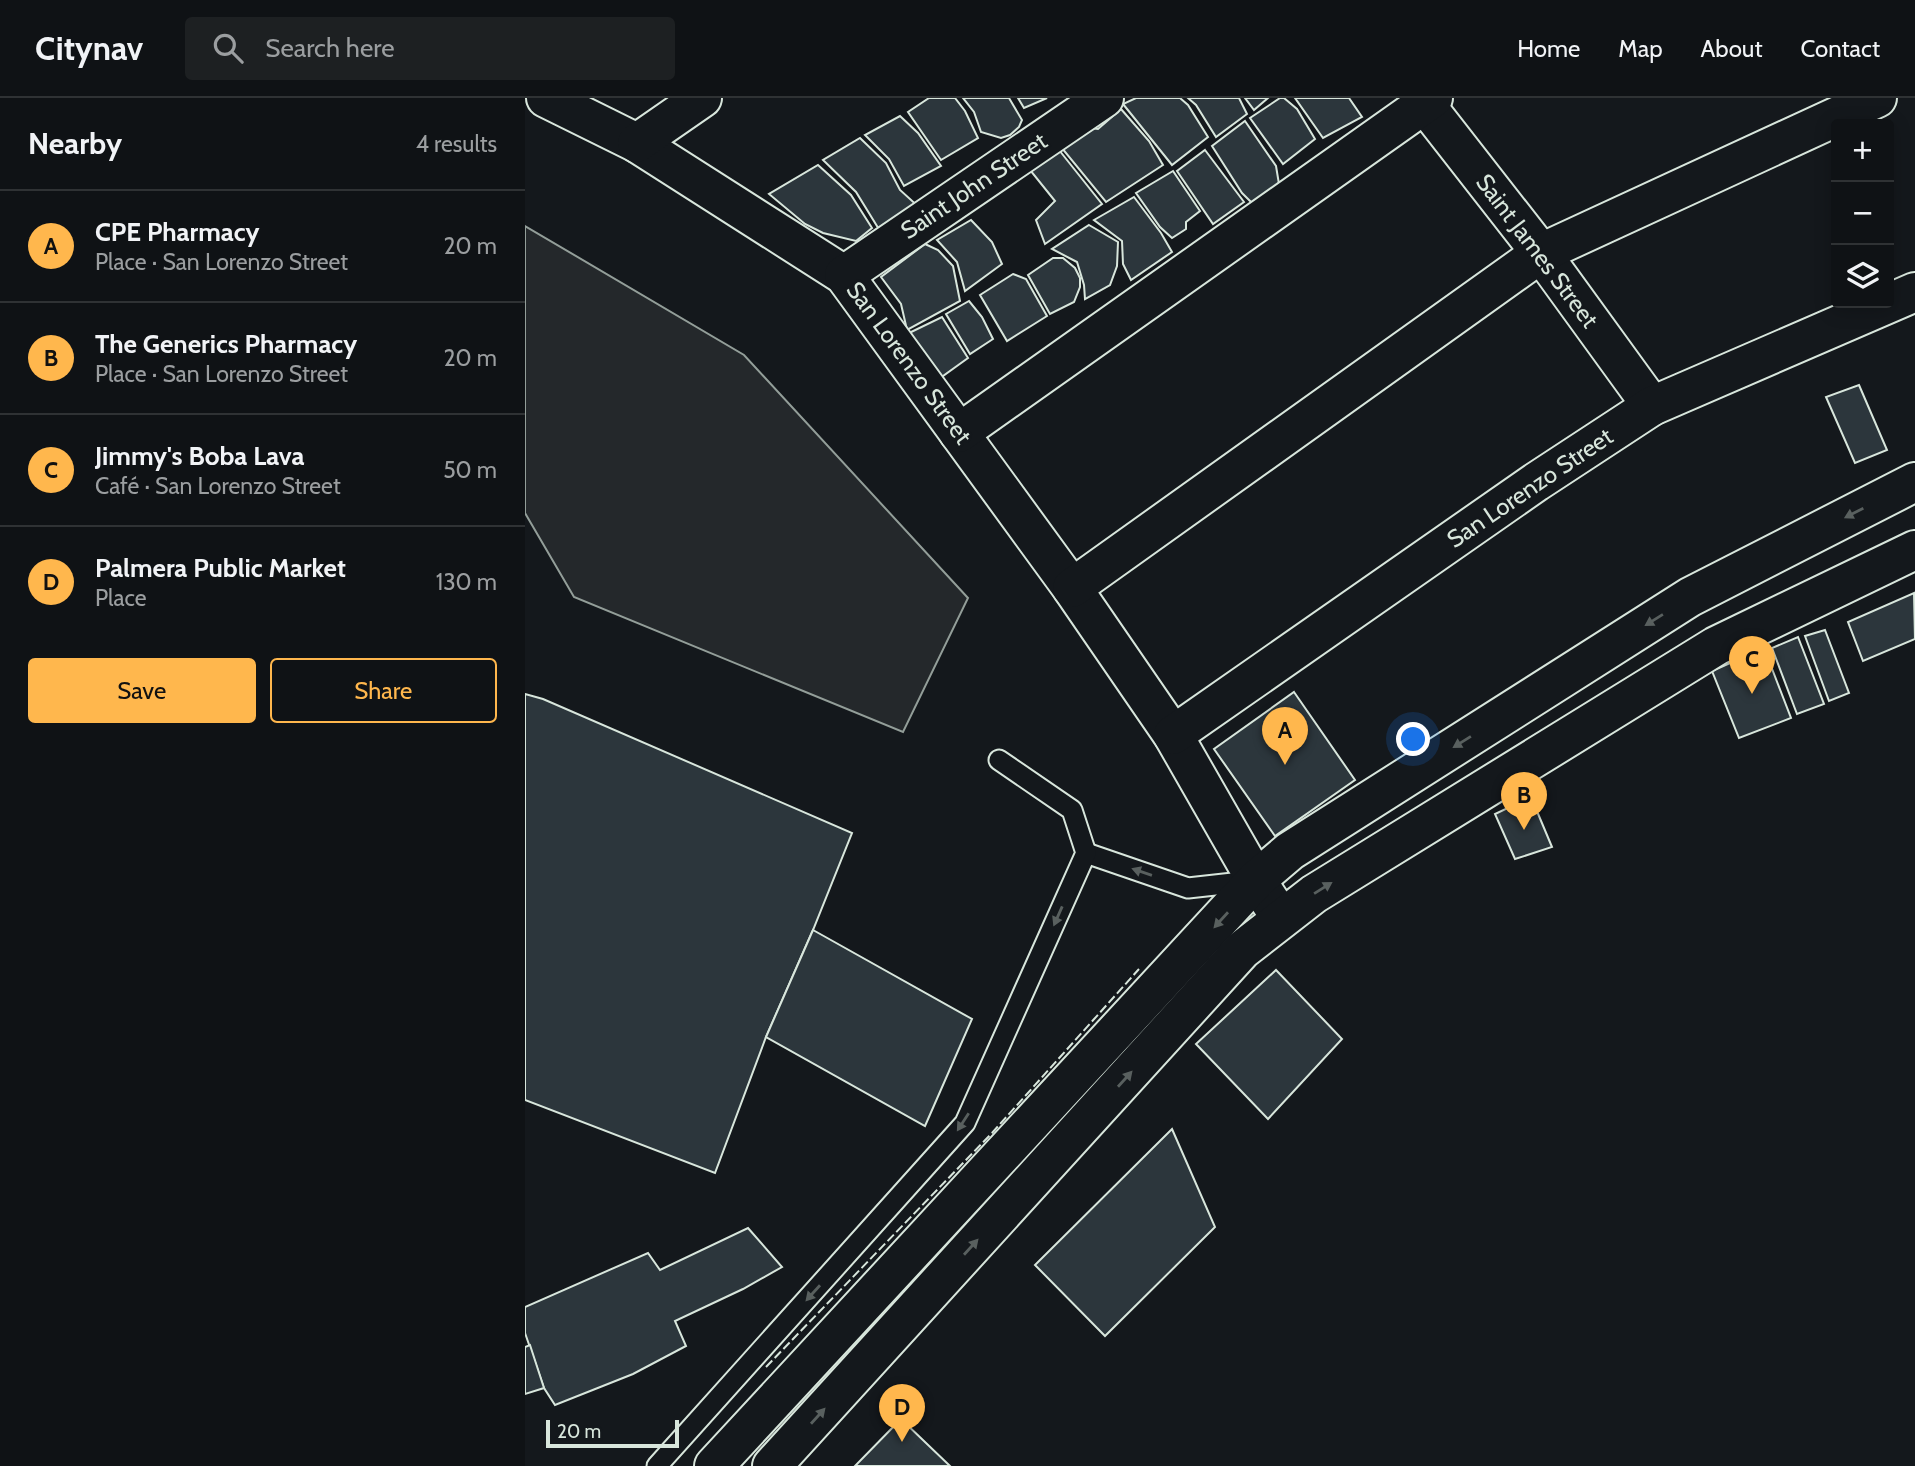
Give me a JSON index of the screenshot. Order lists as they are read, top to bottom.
{
  "streets": {
    "street": ["Saint John Street", "Saint James Street", "San Lorenzo Street"]
  },
  "crossings": [
    ["Saint John Street", "San Lorenzo Street"],
    ["Saint James Street", "San Lorenzo Street"]
  ],
  "scale_bar": "20 m",
  "page": {
    "header": "Citynav",
    "search": "Search here",
    "nav": [
      "Home",
      "Map",
      "About",
      "Contact"
    ],
    "heading": ["Nearby", "4 results"],
    "map_buttons": ["+", "−"],
    "list": [
      {
        "mark": "A",
        "name": "CPE Pharmacy",
        "note": "Place · San Lorenzo Street",
        "value": "20 m"
      },
      {
        "mark": "B",
        "name": "The Generics Pharmacy",
        "note": "Place · San Lorenzo Street",
        "value": "20 m"
      },
      {
        "mark": "C",
        "name": "Jimmy's Boba Lava",
        "note": "Café · San Lorenzo Street",
        "value": "50 m"
      },
      {
        "mark": "D",
        "name": "Palmera Public Market",
        "note": "Place",
        "value": "130 m"
      }
    ],
    "pins": [
      "C",
      "A",
      "B",
      "D"
    ],
    "buttons": ["Save", "Share"],
    "scale": "20 m"
  }
}
